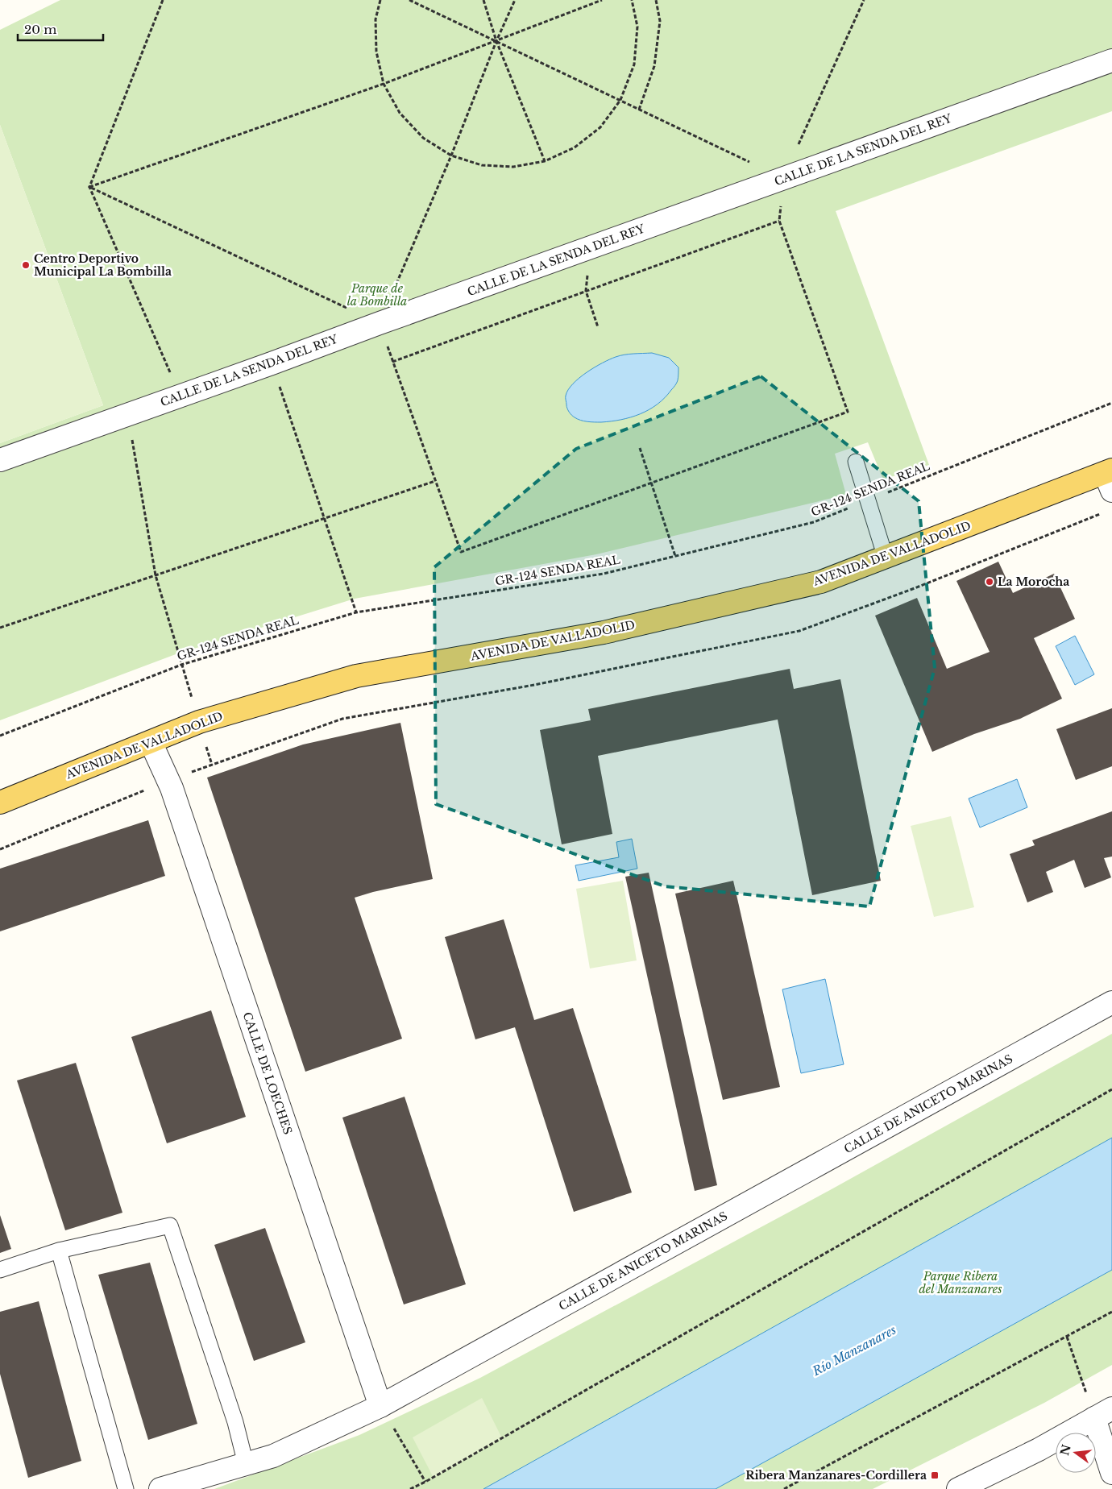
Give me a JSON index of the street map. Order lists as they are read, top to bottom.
{
  "streets": {
    "main road": ["AVENIDA DE VALLADOLID"],
    "street": ["CALLE DE LA SENDA DEL REY", "CALLE DE LOECHES", "CALLE DE ANICETO MARINAS"],
    "path": ["GR-124 SENDA REAL"]
  },
  "crossings": [
    ["AVENIDA DE VALLADOLID", "CALLE DE LOECHES"],
    ["CALLE DE LOECHES", "CALLE DE ANICETO MARINAS"]
  ],
  "water": ["Río Manzanares"],
  "parks": ["Parque de la Bombilla", "Parque Ribera del Manzanares"],
  "places": {
    "other": ["Centro Deportivo Municipal La Bombilla", "La Morocha"],
    "transit": ["Ribera Manzanares-Cordillera"]
  },
  "scale_bar": "20 m",
  "north": "left"
}
